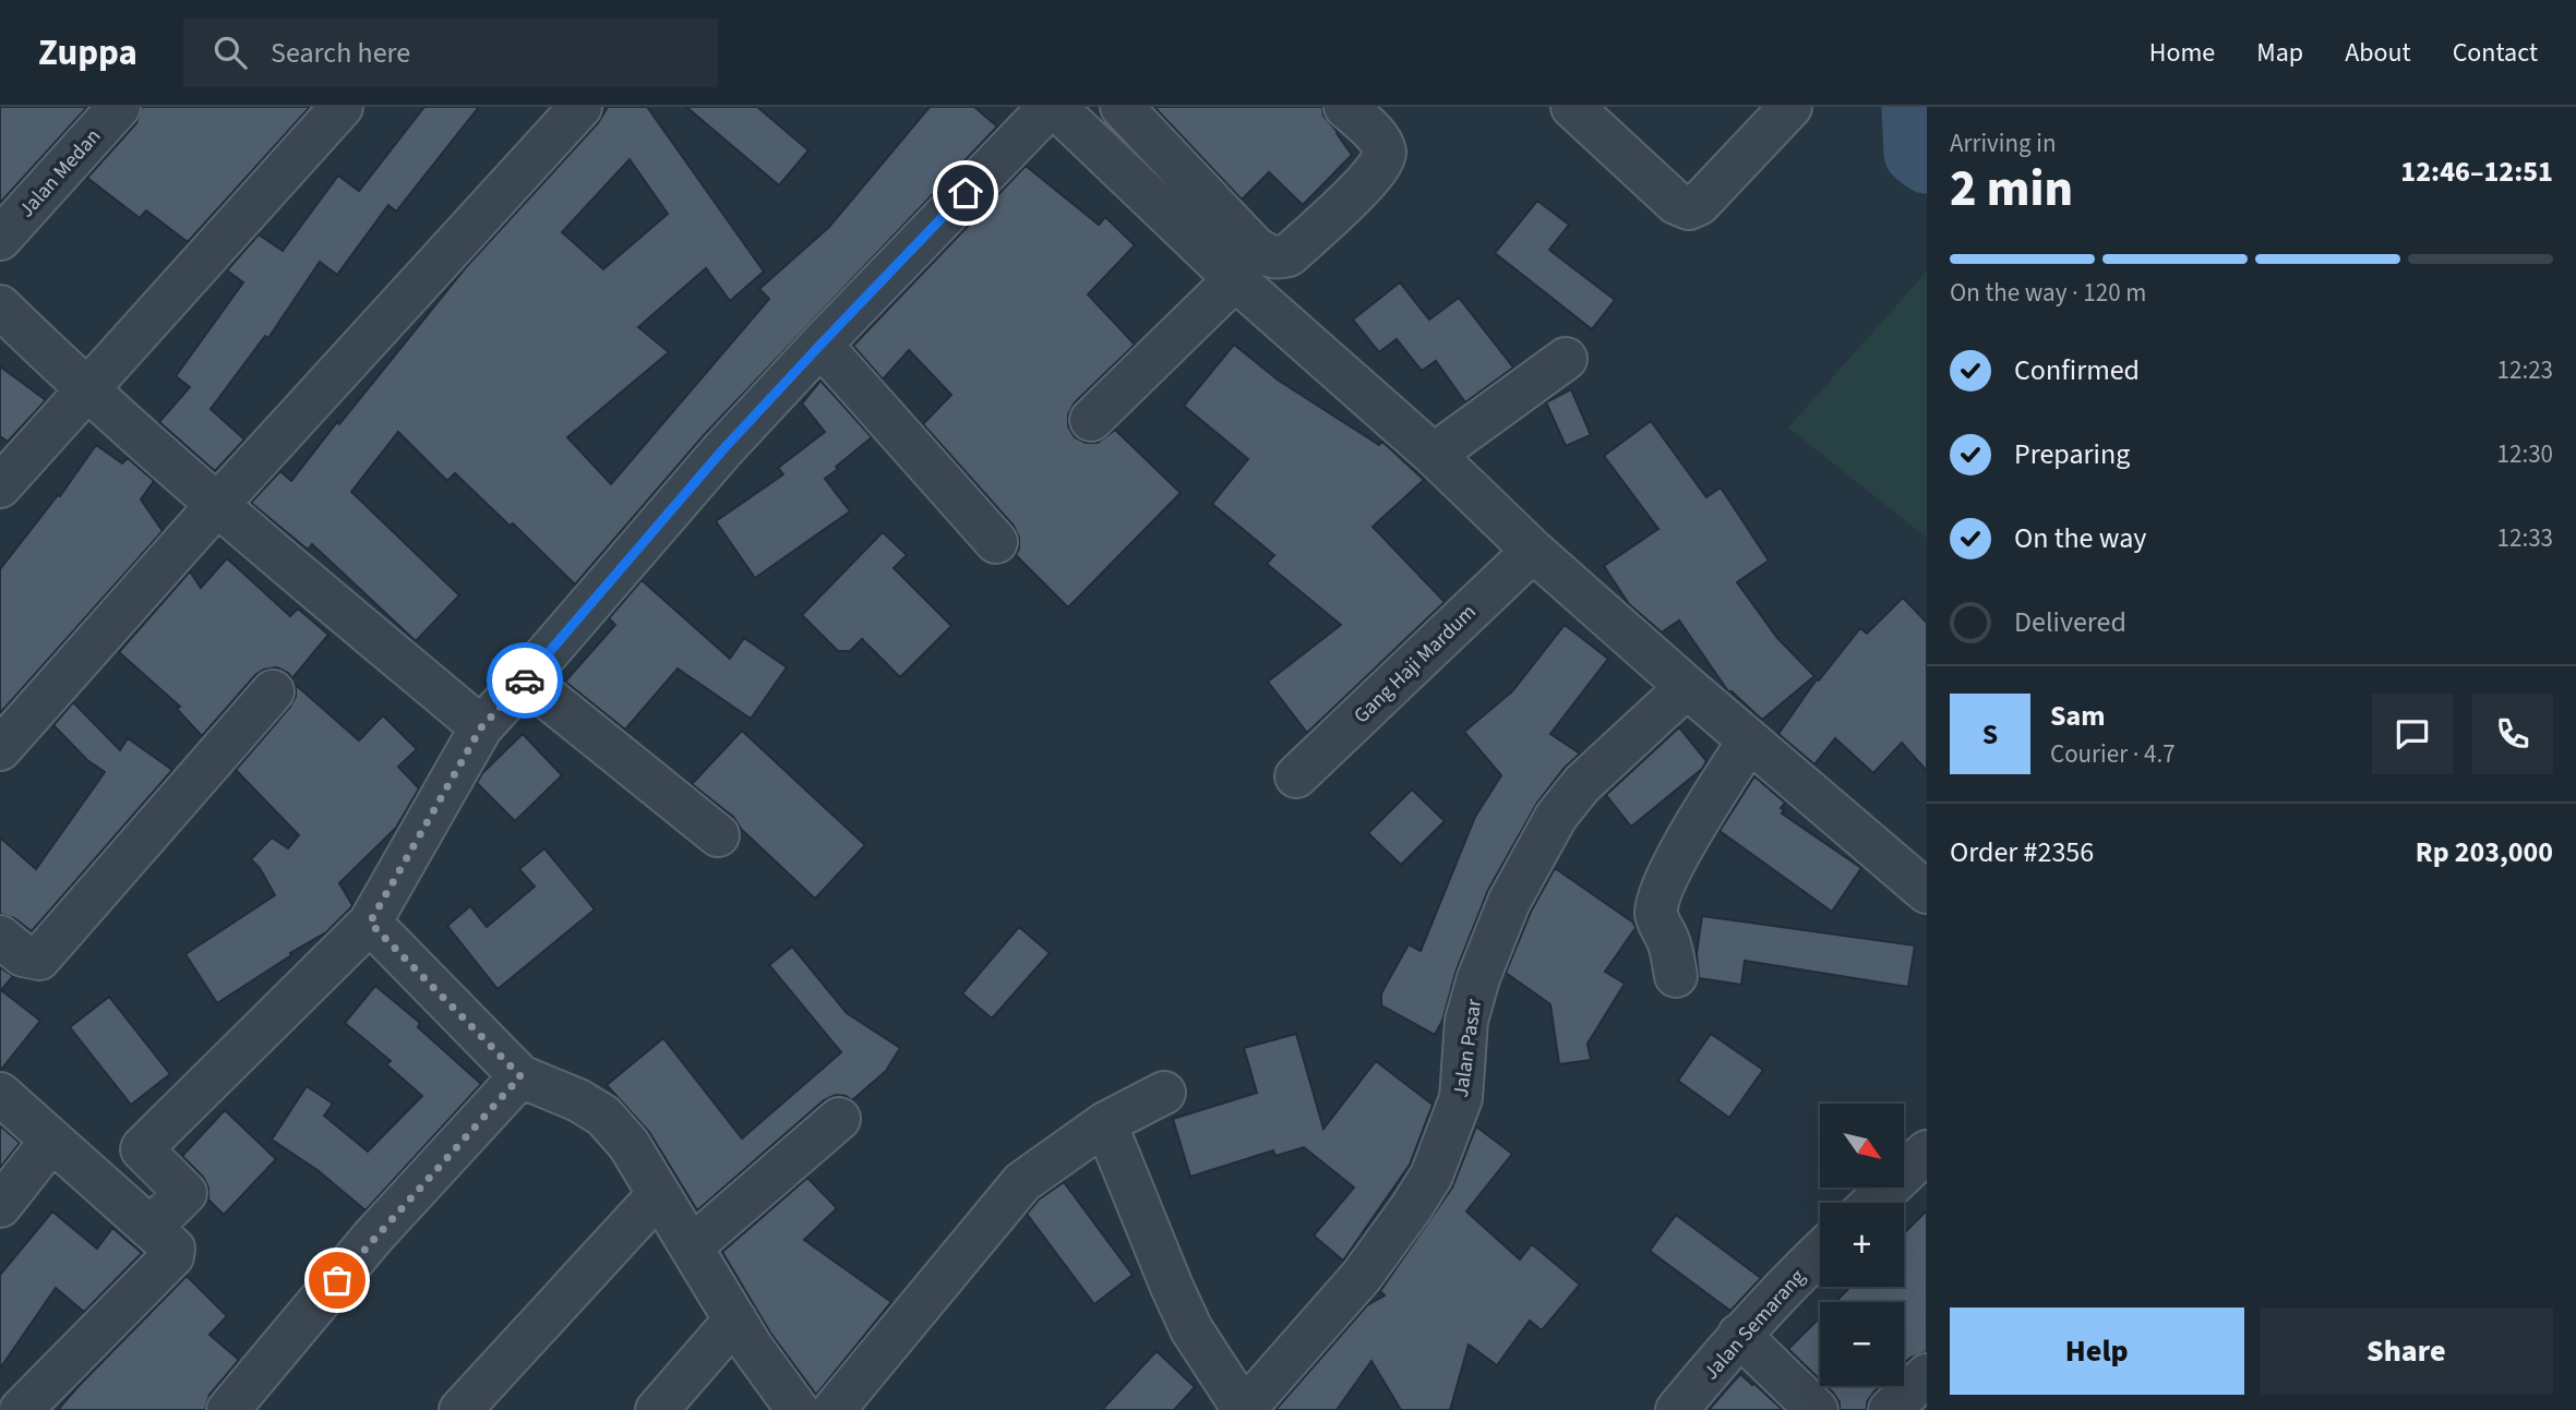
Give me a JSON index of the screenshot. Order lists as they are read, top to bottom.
{
  "streets": {
    "street": [
      "Jalan Medan",
      "Gang Haji Mardum",
      "Jalan Pasar",
      "Jalan Semarang"
    ]
  },
  "north": "bottom right",
  "page": {
    "header": "Zuppa",
    "search": "Search here",
    "nav": [
      "Home",
      "Map",
      "About",
      "Contact"
    ],
    "heading": ["2 min", "Arriving in", "12:46–12:51"],
    "panel": [
      "Sam",
      "Courier · 4.7",
      "Order #2356",
      "Rp 203,000"
    ],
    "bar": "On the way · 120 m",
    "list": [
      ["Confirmed", "12:23"],
      ["Preparing", "12:30"],
      ["On the way", "12:33"],
      "Delivered"
    ],
    "round": "S",
    "map_buttons": ["+", "−"],
    "buttons": ["Help", "Share"]
  }
}
